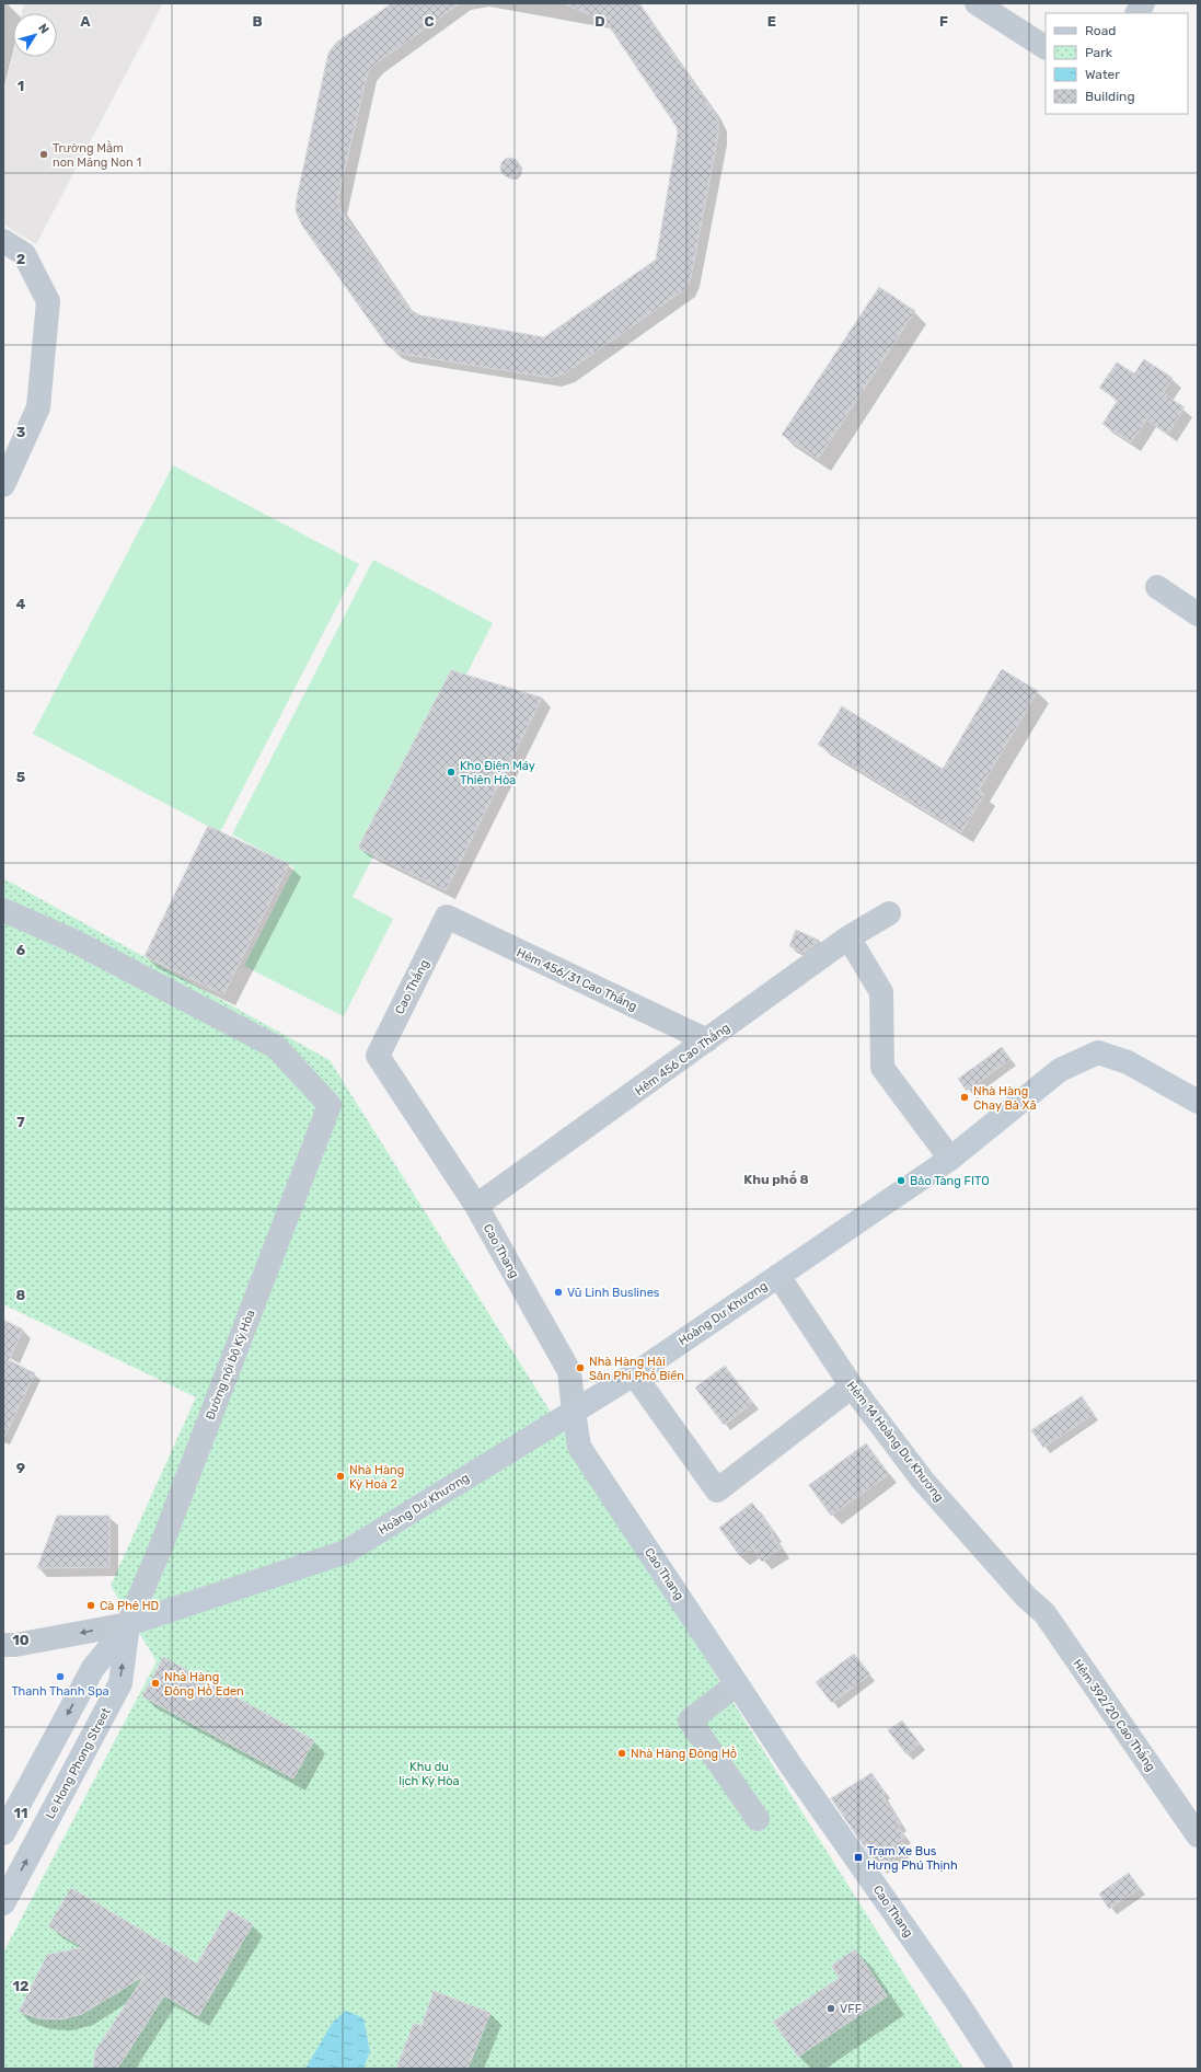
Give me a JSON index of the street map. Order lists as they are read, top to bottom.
{
  "streets": {
    "street": [
      "Hẻm 456/31 Cao Thắng",
      "Hẻm 456 Cao Thắng",
      "Cao Thang",
      "Hoàng Dư Khương",
      "Đường nội bộ Kỳ Hòa",
      "Hẻm 14 Hoàng Dư Khương",
      "Hẻm 392/20 Cao Thắng",
      "Le Hong Phong Street"
    ]
  },
  "crossings": [
    ["Hẻm 456/31 Cao Thắng", "Hẻm 456 Cao Thắng"],
    ["Hẻm 456/31 Cao Thắng", "Cao Thang"],
    ["Hẻm 456 Cao Thắng", "Cao Thang"],
    ["Cao Thang", "Hoàng Dư Khương"],
    ["Hoàng Dư Khương", "Đường nội bộ Kỳ Hòa"],
    ["Hoàng Dư Khương", "Hẻm 14 Hoàng Dư Khương"],
    ["Hoàng Dư Khương", "Le Hong Phong Street"],
    ["Đường nội bộ Kỳ Hòa", "Le Hong Phong Street"],
    ["Hẻm 14 Hoàng Dư Khương", "Hẻm 392/20 Cao Thắng"]
  ],
  "districts": ["Khu phố 8"],
  "parks": ["Khu du lịch Kỳ Hòa"],
  "places": {
    "other": [
      "Trường Mầm non Măng Non 1",
      "Kho Điện Máy Thiên Hòa",
      "Nhà Hàng Chay Bà Xã",
      "Bảo Tàng FITO",
      "Vũ Linh Buslines",
      "Nhà Hàng Hải Sản Phi Phố Biển",
      "Nhà Hàng Kỳ Hoà 2",
      "Cà Phê HD",
      "Thanh Thanh Spa",
      "Nhà Hàng Đông Hồ Eden",
      "Nhà Hàng Đông Hồ",
      "VFF"
    ],
    "transit": ["Trạm Xe Bus Hưng Phú Thịnh"]
  },
  "legend": [
    "Road",
    "Park",
    "Water",
    "Building"
  ],
  "north": "top right",
  "grid": {
    "columns": [
      "A",
      "B",
      "C",
      "D",
      "E",
      "F"
    ],
    "rows": [
      "1",
      "2",
      "3",
      "4",
      "5",
      "6",
      "7",
      "8",
      "9",
      "10",
      "11",
      "12"
    ]
  }
}
